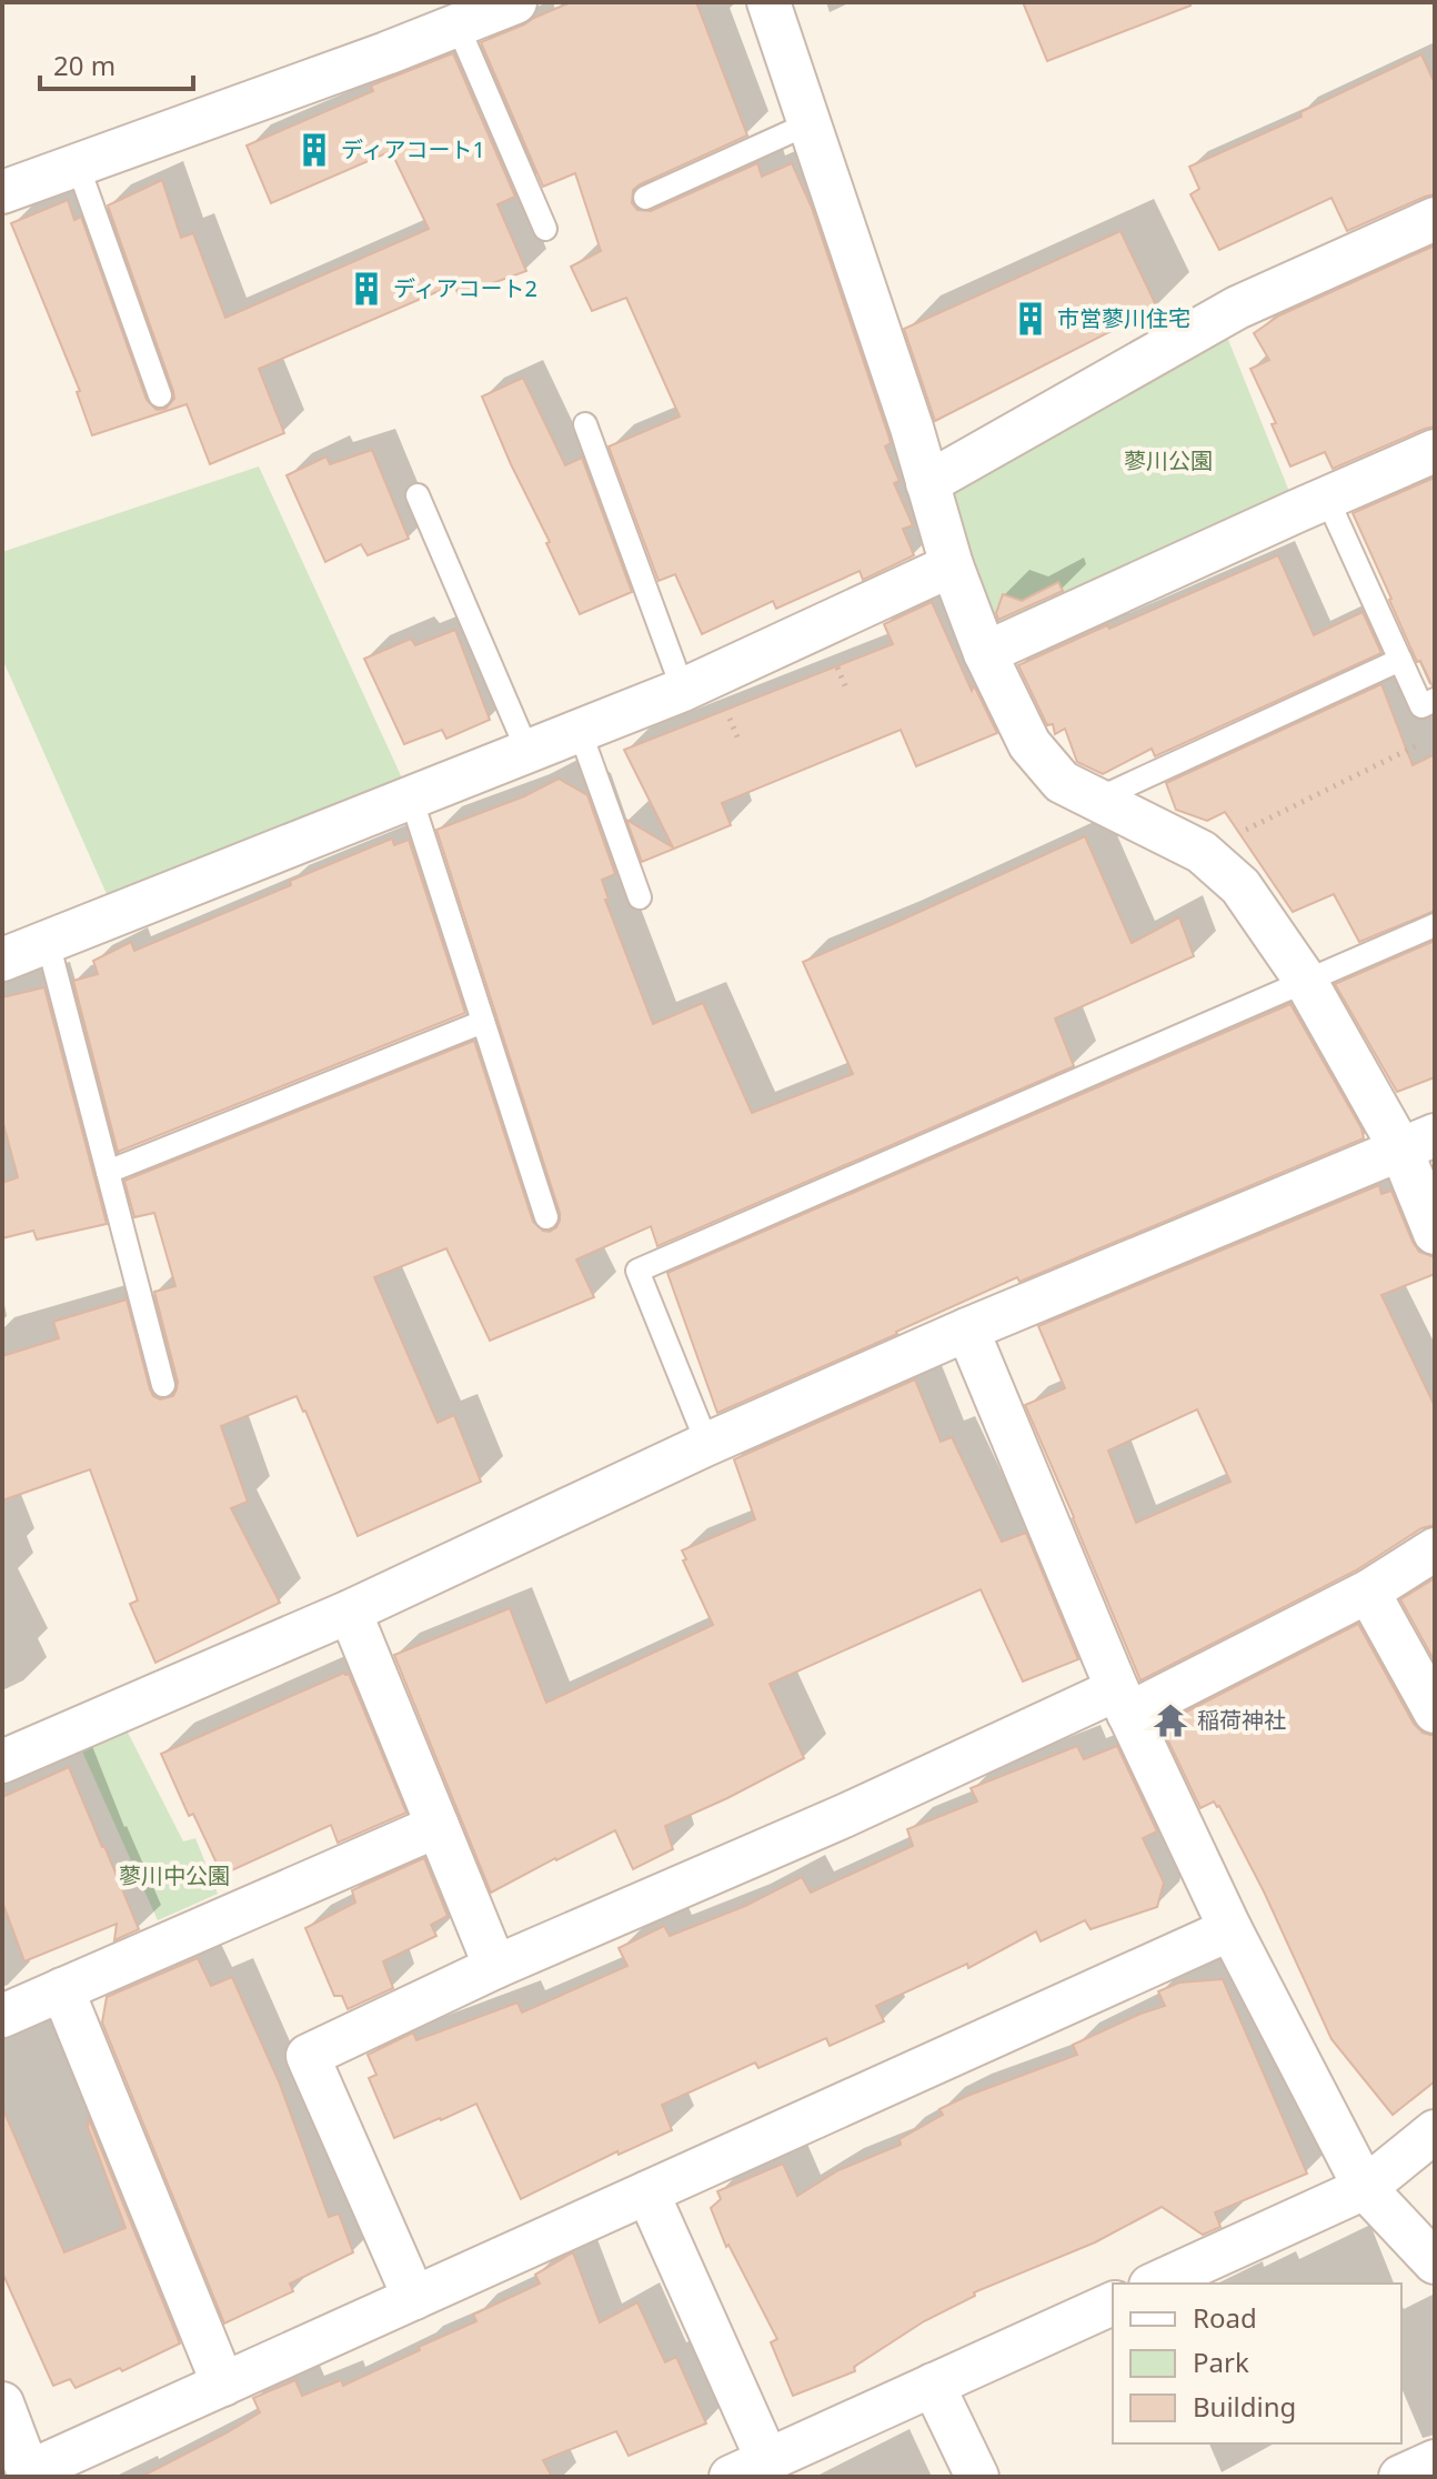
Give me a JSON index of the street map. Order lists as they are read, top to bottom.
{
  "parks": ["蓼川公園", "蓼川中公園"],
  "places": {
    "building": ["ディアコート1", "ディアコート2", "市営蓼川住宅"],
    "temple": ["稲荷神社"]
  },
  "legend": ["Road", "Park", "Building"],
  "scale_bar": "20 m"
}
